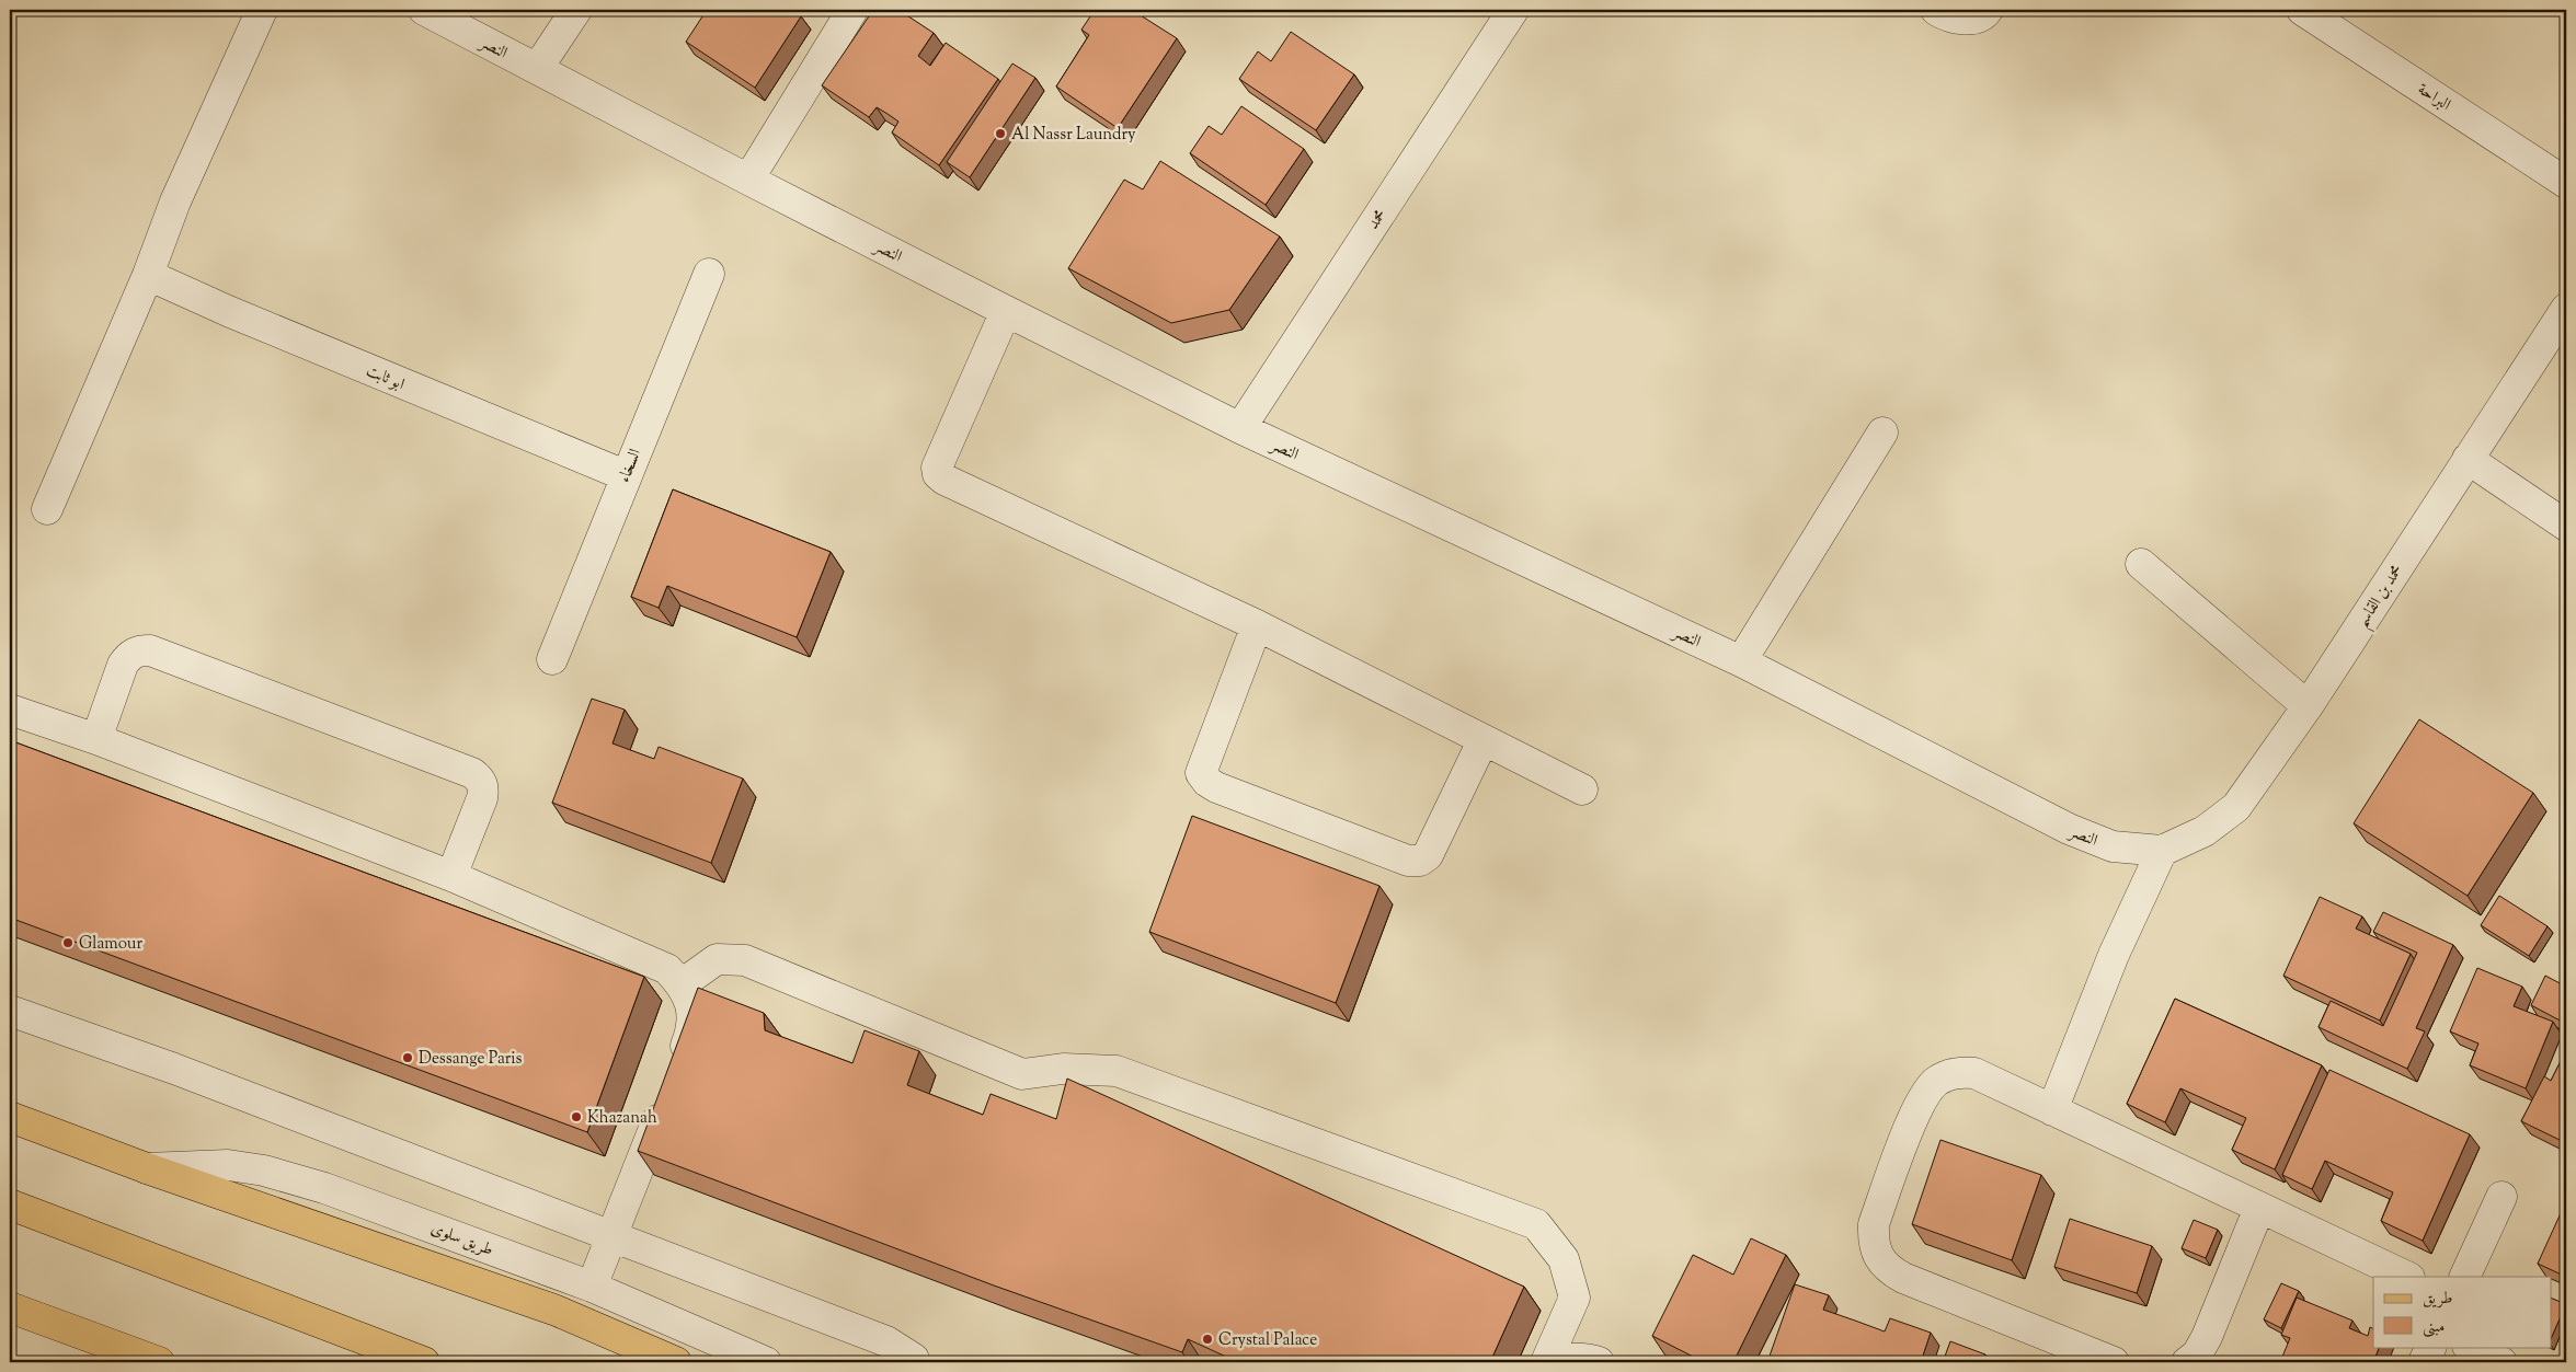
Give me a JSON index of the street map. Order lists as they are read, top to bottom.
{
  "streets": {
    "main road": ["طريق سلوى"],
    "street": [
      "النصر",
      "البراحة",
      "محمد",
      "ابو ثابت",
      "السخاء",
      "محمد بن القاسم"
    ]
  },
  "crossings": [
    ["النصر", "محمد"],
    ["النصر", "محمد بن القاسم"],
    ["ابو ثابت", "السخاء"]
  ],
  "places": [
    "Al Nassr Laundry",
    "Glamour",
    "Dessange Paris",
    "Khazanah",
    "Crystal Palace"
  ],
  "legend": ["طريق", "مبنى"]
}
